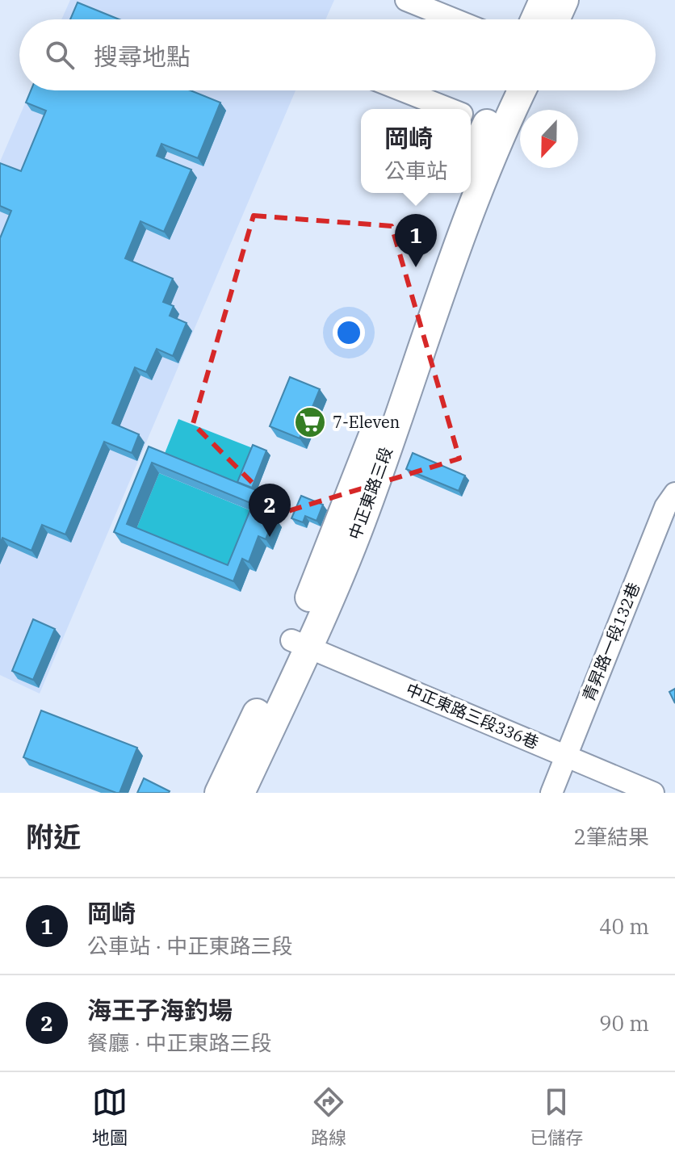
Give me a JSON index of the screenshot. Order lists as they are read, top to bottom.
{
  "streets": {
    "main road": ["中正東路三段"],
    "street": ["青昇路一段132巷", "中正東路三段336巷"]
  },
  "crossings": [
    ["中正東路三段", "中正東路三段336巷"],
    ["青昇路一段132巷", "中正東路三段336巷"]
  ],
  "places": {
    "supermarket": ["7-Eleven"]
  },
  "north": "bottom",
  "page": {
    "search": "搜尋地點",
    "popup": ["岡崎", "公車站"],
    "pins": ["1", "2"],
    "heading": ["附近", "2筆結果"],
    "list": [
      {
        "mark": "1",
        "name": "岡崎",
        "note": "公車站 · 中正東路三段",
        "value": "40 m"
      },
      {
        "mark": "2",
        "name": "海王子海釣場",
        "note": "餐廳 · 中正東路三段",
        "value": "90 m"
      }
    ],
    "nav": ["地圖", "路線", "已儲存"]
  }
}
